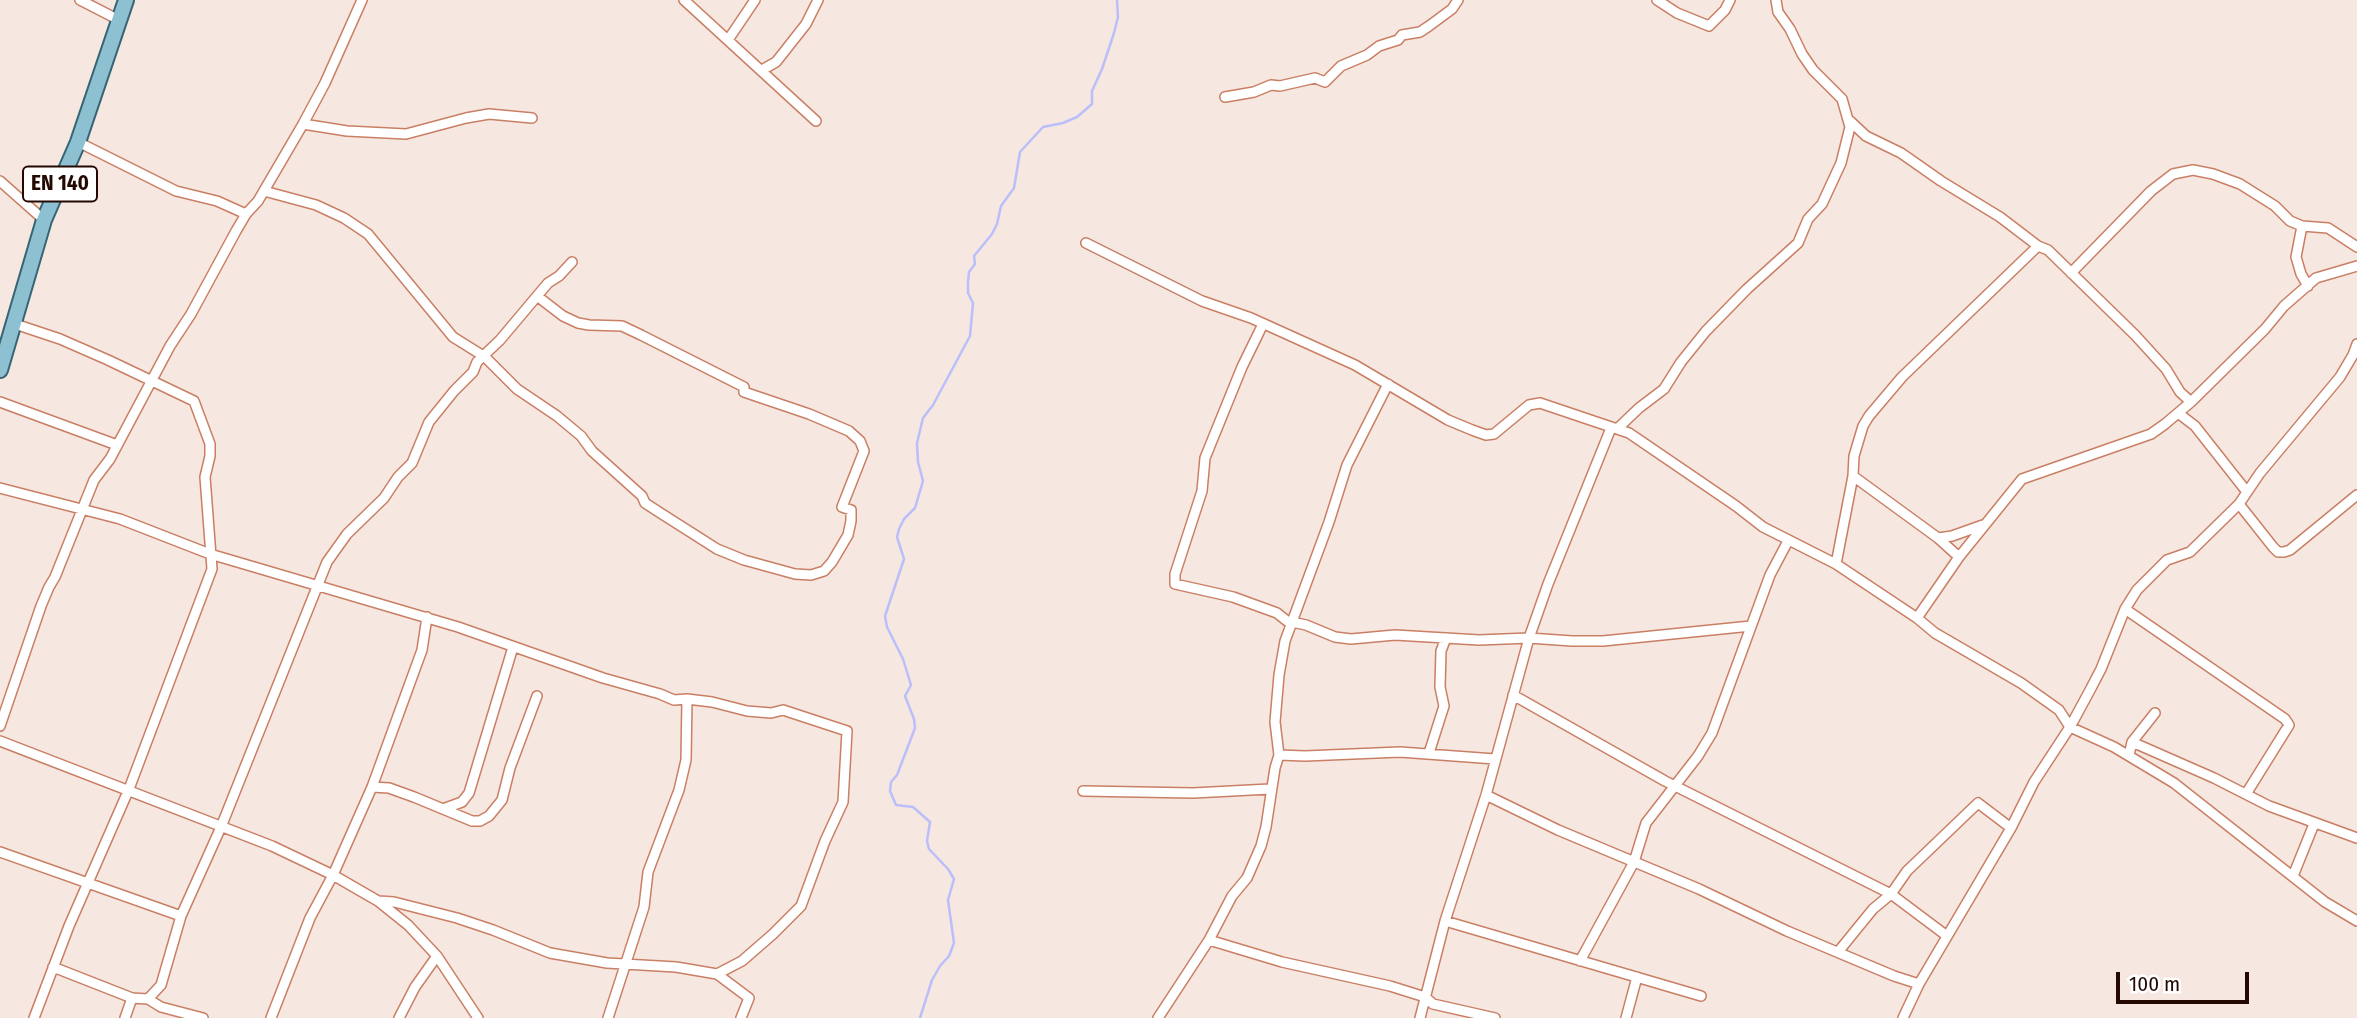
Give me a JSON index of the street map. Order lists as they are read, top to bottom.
{
  "streets": {
    "main road": ["EN 140"]
  },
  "scale_bar": "100 m"
}
